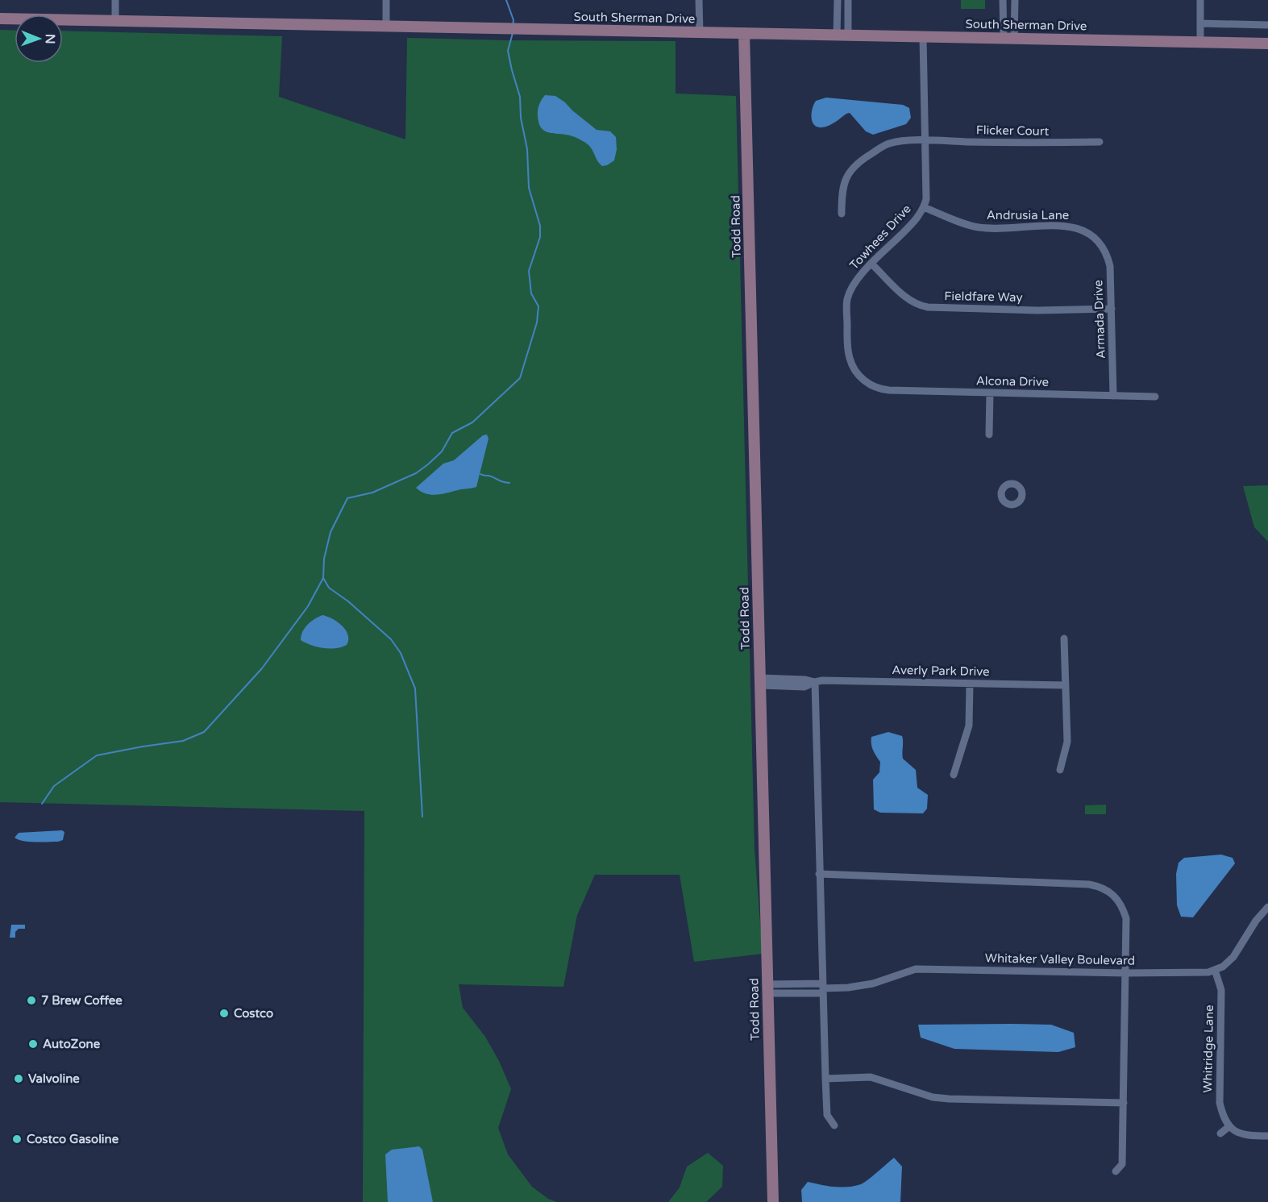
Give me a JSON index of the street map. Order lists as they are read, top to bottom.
{
  "streets": {
    "street": [
      "South Sherman Drive",
      "Flicker Court",
      "Andrusia Lane",
      "Todd Road",
      "Towhees Drive",
      "Fieldfare Way",
      "Armada Drive",
      "Alcona Drive",
      "Averly Park Drive",
      "Whitaker Valley Boulevard",
      "Whitridge Lane"
    ]
  },
  "crossings": [
    ["South Sherman Drive", "Todd Road"],
    ["South Sherman Drive", "Towhees Drive"],
    ["Flicker Court", "Towhees Drive"],
    ["Andrusia Lane", "Towhees Drive"],
    ["Andrusia Lane", "Armada Drive"],
    ["Todd Road", "Averly Park Drive"],
    ["Todd Road", "Whitaker Valley Boulevard"],
    ["Towhees Drive", "Fieldfare Way"],
    ["Towhees Drive", "Alcona Drive"],
    ["Fieldfare Way", "Armada Drive"],
    ["Armada Drive", "Alcona Drive"],
    ["Whitaker Valley Boulevard", "Whitridge Lane"]
  ],
  "places": [
    "7 Brew Coffee",
    "Costco",
    "AutoZone",
    "Valvoline",
    "Costco Gasoline"
  ],
  "north": "right"
}
